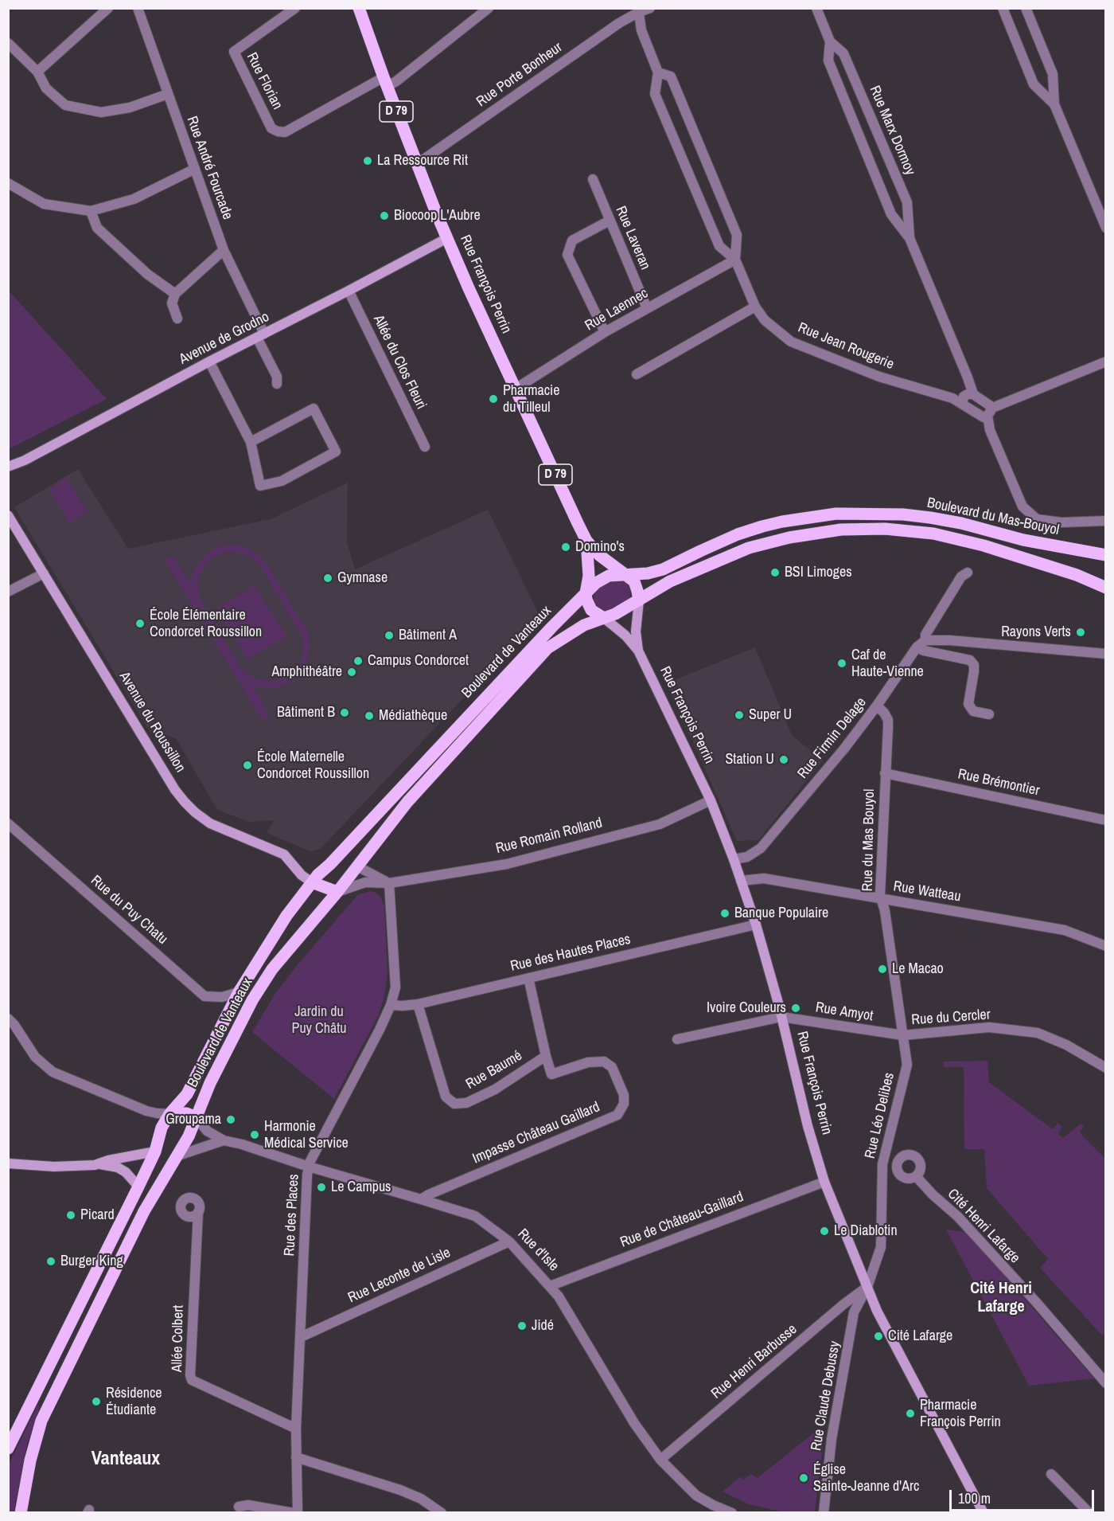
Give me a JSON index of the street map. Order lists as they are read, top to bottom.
{
  "streets": {
    "main road": [
      "D 79",
      "Rue François Perrin",
      "Avenue de Grodno",
      "Boulevard du Mas-Bouyol",
      "Boulevard de Vanteaux",
      "Avenue du Roussillon"
    ],
    "street": [
      "Rue Porte Bonheur",
      "Rue Florian",
      "Rue Marx Dormoy",
      "Rue André Fourcade",
      "Rue Laveran",
      "Rue Laennec",
      "Rue Jean Rougerie",
      "Allée du Clos Fleuri",
      "Rue Firmin Delage",
      "Rue Brémontier",
      "Rue Romain Rolland",
      "Rue du Mas Bouyol",
      "Rue Watteau",
      "Rue du Puy Chatu",
      "Rue des Hautes Places",
      "Rue Amyot",
      "Rue du Cercler",
      "Rue Baumé",
      "Rue Léo Delibes",
      "Impasse Château Gaillard",
      "Rue des Places",
      "Rue de Château-Gaillard",
      "Cité Henri Lafarge",
      "Rue d'Isle",
      "Rue Leconte de Lisle",
      "Allée Colbert",
      "Rue Henri Barbusse",
      "Rue Claude Debussy"
    ]
  },
  "crossings": [
    ["Rue Porte Bonheur", "Rue François Perrin"],
    ["Rue Porte Bonheur", "Rue Jean Rougerie"],
    ["Rue Florian", "Rue François Perrin"],
    ["Rue André Fourcade", "Avenue de Grodno"],
    ["Rue Laveran", "Rue Laennec"],
    ["Rue François Perrin", "Rue Laennec"],
    ["Rue François Perrin", "Avenue de Grodno"],
    ["Rue François Perrin", "Boulevard du Mas-Bouyol"],
    ["Rue François Perrin", "Boulevard de Vanteaux"],
    ["Rue François Perrin", "Rue Firmin Delage"],
    ["Rue François Perrin", "Rue Romain Rolland"],
    ["Rue François Perrin", "Rue Watteau"],
    ["Rue François Perrin", "Rue des Hautes Places"],
    ["Rue François Perrin", "Rue Amyot"],
    ["Rue François Perrin", "Rue Léo Delibes"],
    ["Rue François Perrin", "Rue de Château-Gaillard"],
    ["Rue François Perrin", "Rue Henri Barbusse"],
    ["Rue François Perrin", "Rue Claude Debussy"],
    ["Rue Laennec", "Rue Jean Rougerie"],
    ["Avenue de Grodno", "Allée du Clos Fleuri"],
    ["Boulevard du Mas-Bouyol", "Boulevard de Vanteaux"],
    ["Boulevard de Vanteaux", "Avenue du Roussillon"],
    ["Boulevard de Vanteaux", "Rue Romain Rolland"],
    ["Boulevard de Vanteaux", "Rue du Puy Chatu"],
    ["Boulevard de Vanteaux", "Rue d'Isle"],
    ["Avenue du Roussillon", "Rue Romain Rolland"],
    ["Rue Firmin Delage", "Rue du Mas Bouyol"],
    ["Rue Brémontier", "Rue du Mas Bouyol"],
    ["Rue Romain Rolland", "Rue des Places"],
    ["Rue du Mas Bouyol", "Rue Watteau"],
    ["Rue du Mas Bouyol", "Rue Amyot"],
    ["Rue du Mas Bouyol", "Rue du Cercler"],
    ["Rue du Mas Bouyol", "Rue Léo Delibes"],
    ["Rue des Hautes Places", "Rue Baumé"],
    ["Rue des Hautes Places", "Rue des Places"],
    ["Rue Amyot", "Rue du Cercler"],
    ["Rue Amyot", "Rue Léo Delibes"],
    ["Rue du Cercler", "Rue Léo Delibes"],
    ["Rue Baumé", "Impasse Château Gaillard"],
    ["Rue Léo Delibes", "Rue Henri Barbusse"],
    ["Rue Léo Delibes", "Rue Claude Debussy"],
    ["Impasse Château Gaillard", "Rue d'Isle"],
    ["Rue des Places", "Rue d'Isle"],
    ["Rue des Places", "Rue Leconte de Lisle"],
    ["Rue des Places", "Allée Colbert"],
    ["Rue de Château-Gaillard", "Rue d'Isle"],
    ["Rue d'Isle", "Rue Leconte de Lisle"],
    ["Rue d'Isle", "Rue Henri Barbusse"],
    ["Rue Henri Barbusse", "Rue Claude Debussy"]
  ],
  "districts": ["Cité Henri Lafarge", "Vanteaux"],
  "parks": ["Jardin du Puy Châtu"],
  "places": [
    "La Ressource Rit",
    "Biocoop L'Aubre",
    "Pharmacie du Tilleul",
    "Domino's",
    "BSI Limoges",
    "Gymnase",
    "École Élémentaire Condorcet Roussillon",
    "Rayons Verts",
    "Bâtiment A",
    "Campus Condorcet",
    "Caf de Haute-Vienne",
    "Amphithéâtre",
    "Bâtiment B",
    "Super U",
    "Médiathèque",
    "Station U",
    "École Maternelle Condorcet Roussillon",
    "Banque Populaire",
    "Le Macao",
    "Ivoire Couleurs",
    "Groupama",
    "Harmonie Médical Service",
    "Le Campus",
    "Picard",
    "Le Diablotin",
    "Burger King",
    "Jidé",
    "Cité Lafarge",
    "Résidence Étudiante",
    "Pharmacie François Perrin",
    "Église Sainte-Jeanne d'Arc"
  ],
  "scale_bar": "100 m"
}
